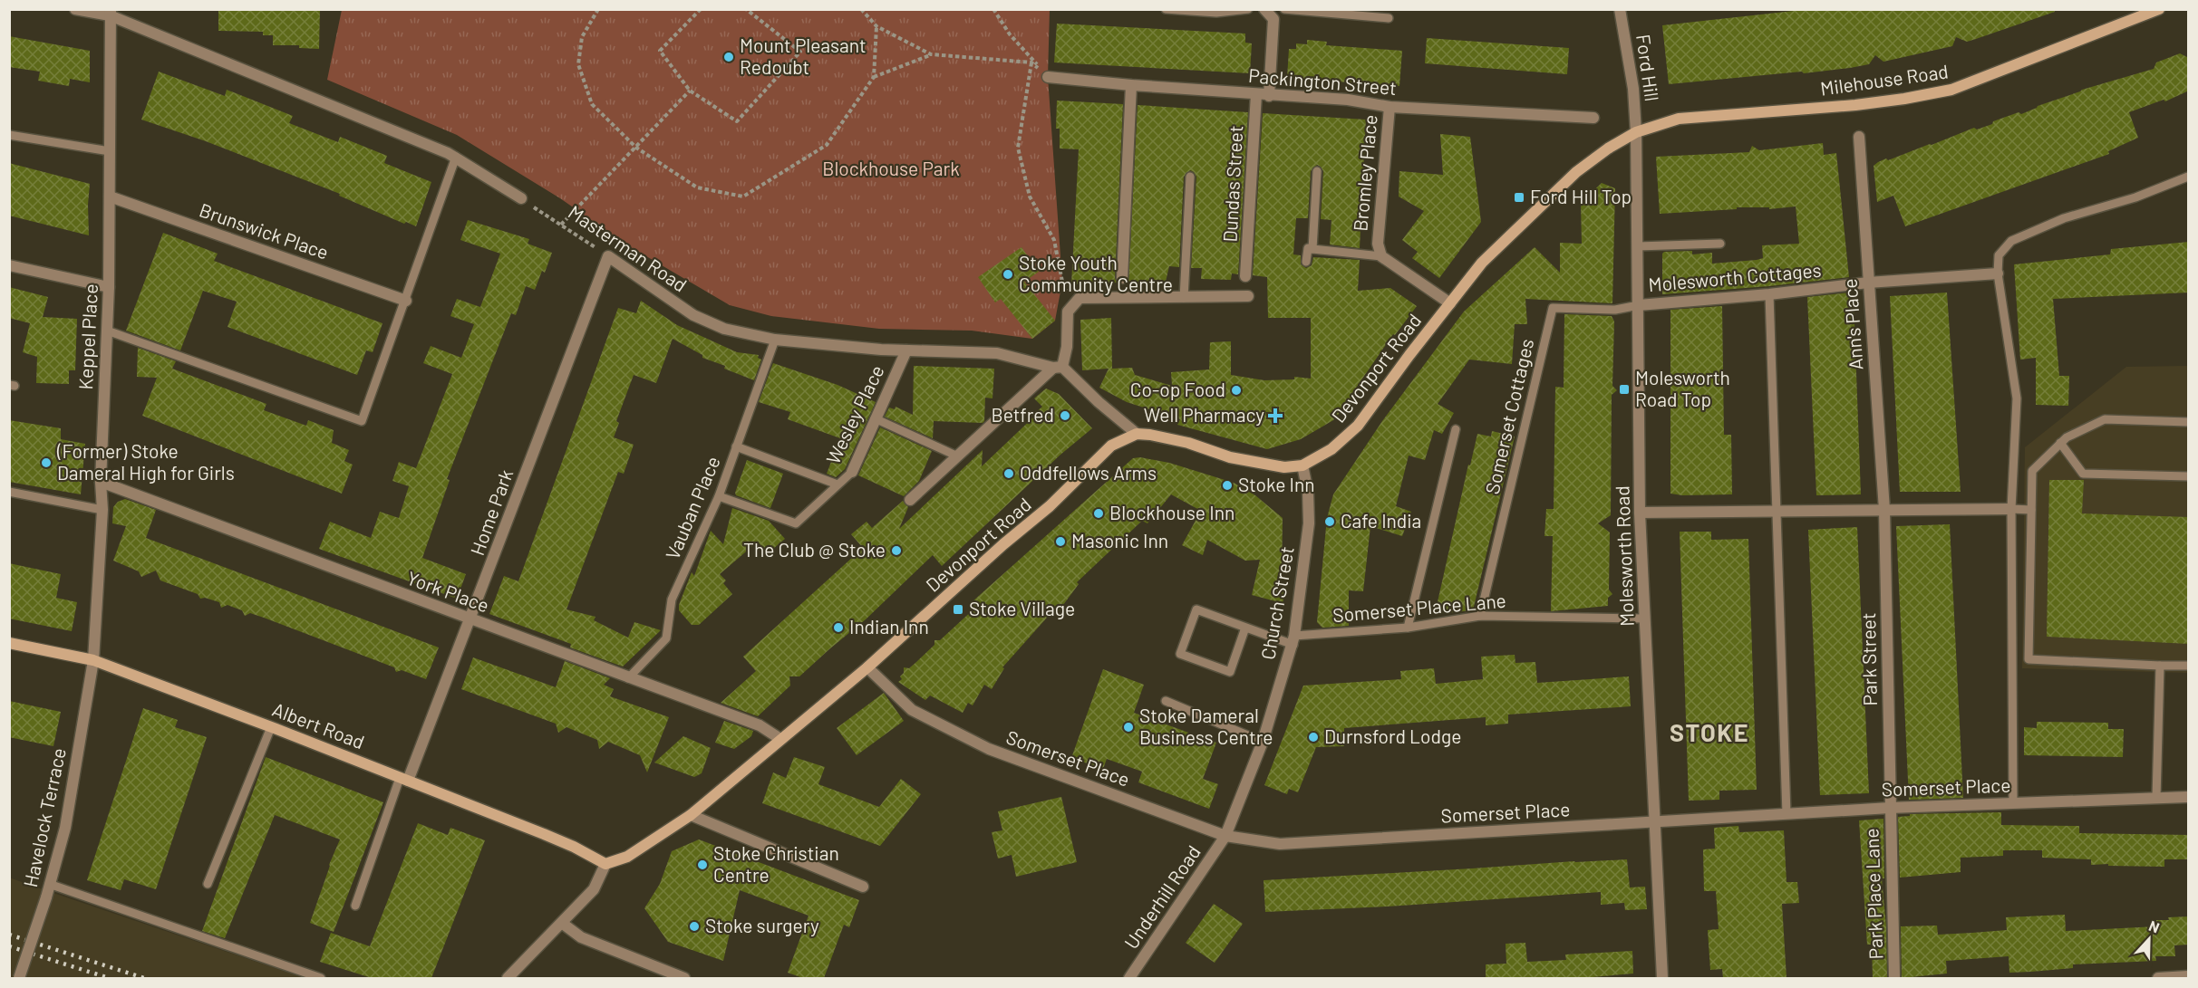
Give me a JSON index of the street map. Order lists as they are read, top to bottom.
{
  "streets": {
    "main road": ["Milehouse Road", "Devonport Road", "Albert Road"],
    "street": [
      "Ford Hill",
      "Packington Street",
      "Bromley Place",
      "Dundas Street",
      "Brunswick Place",
      "Masterman Road",
      "Molesworth Cottages",
      "Ann's Place",
      "Keppel Place",
      "Wesley Place",
      "Home Park",
      "Molesworth Road",
      "York Place",
      "Church Street",
      "Park Street",
      "Somerset Place",
      "Havelock Terrace",
      "Park Place Lane",
      "Underhill Road"
    ],
    "lane": ["Somerset Cottages", "Vauban Place", "Somerset Place Lane"]
  },
  "crossings": [
    ["Ford Hill", "Milehouse Road"],
    ["Ford Hill", "Molesworth Road"],
    ["Milehouse Road", "Devonport Road"],
    ["Milehouse Road", "Molesworth Road"],
    ["Packington Street", "Bromley Place"],
    ["Packington Street", "Dundas Street"],
    ["Bromley Place", "Devonport Road"],
    ["Brunswick Place", "Keppel Place"],
    ["Masterman Road", "Devonport Road"],
    ["Masterman Road", "Wesley Place"],
    ["Masterman Road", "Vauban Place"],
    ["Masterman Road", "Home Park"],
    ["Molesworth Cottages", "Ann's Place"],
    ["Molesworth Cottages", "Somerset Cottages"],
    ["Molesworth Cottages", "Molesworth Road"],
    ["Ann's Place", "Park Street"],
    ["Keppel Place", "York Place"],
    ["Keppel Place", "Albert Road"],
    ["Keppel Place", "Havelock Terrace"],
    ["Devonport Road", "York Place"],
    ["Devonport Road", "Church Street"],
    ["Devonport Road", "Albert Road"],
    ["Devonport Road", "Somerset Place"],
    ["Wesley Place", "Vauban Place"],
    ["Somerset Cottages", "Molesworth Road"],
    ["Somerset Cottages", "Somerset Place Lane"],
    ["Vauban Place", "York Place"],
    ["Home Park", "York Place"],
    ["Home Park", "Albert Road"],
    ["Molesworth Road", "Somerset Place Lane"],
    ["Molesworth Road", "Somerset Place"],
    ["Church Street", "Somerset Place Lane"],
    ["Church Street", "Somerset Place"],
    ["Church Street", "Underhill Road"],
    ["Park Street", "Somerset Place"],
    ["Park Street", "Park Place Lane"],
    ["Albert Road", "Havelock Terrace"],
    ["Somerset Place", "Park Place Lane"],
    ["Somerset Place", "Underhill Road"]
  ],
  "districts": ["STOKE"],
  "parks": ["Blockhouse Park"],
  "places": {
    "other": [
      "Mount Pleasant Redoubt",
      "Stoke Youth Community Centre",
      "Co-op Food",
      "Betfred",
      "(Former) Stoke Dameral High for Girls",
      "Oddfellows Arms",
      "Stoke Inn",
      "Blockhouse Inn",
      "Cafe India",
      "Masonic Inn",
      "The Club @ Stoke",
      "Indian Inn",
      "Stoke Dameral Business Centre",
      "Durnsford Lodge",
      "Stoke Christian Centre",
      "Stoke surgery"
    ],
    "transit": ["Ford Hill Top", "Molesworth Road Top", "Stoke Village"],
    "health": ["Well Pharmacy"]
  },
  "north": "top"
}
